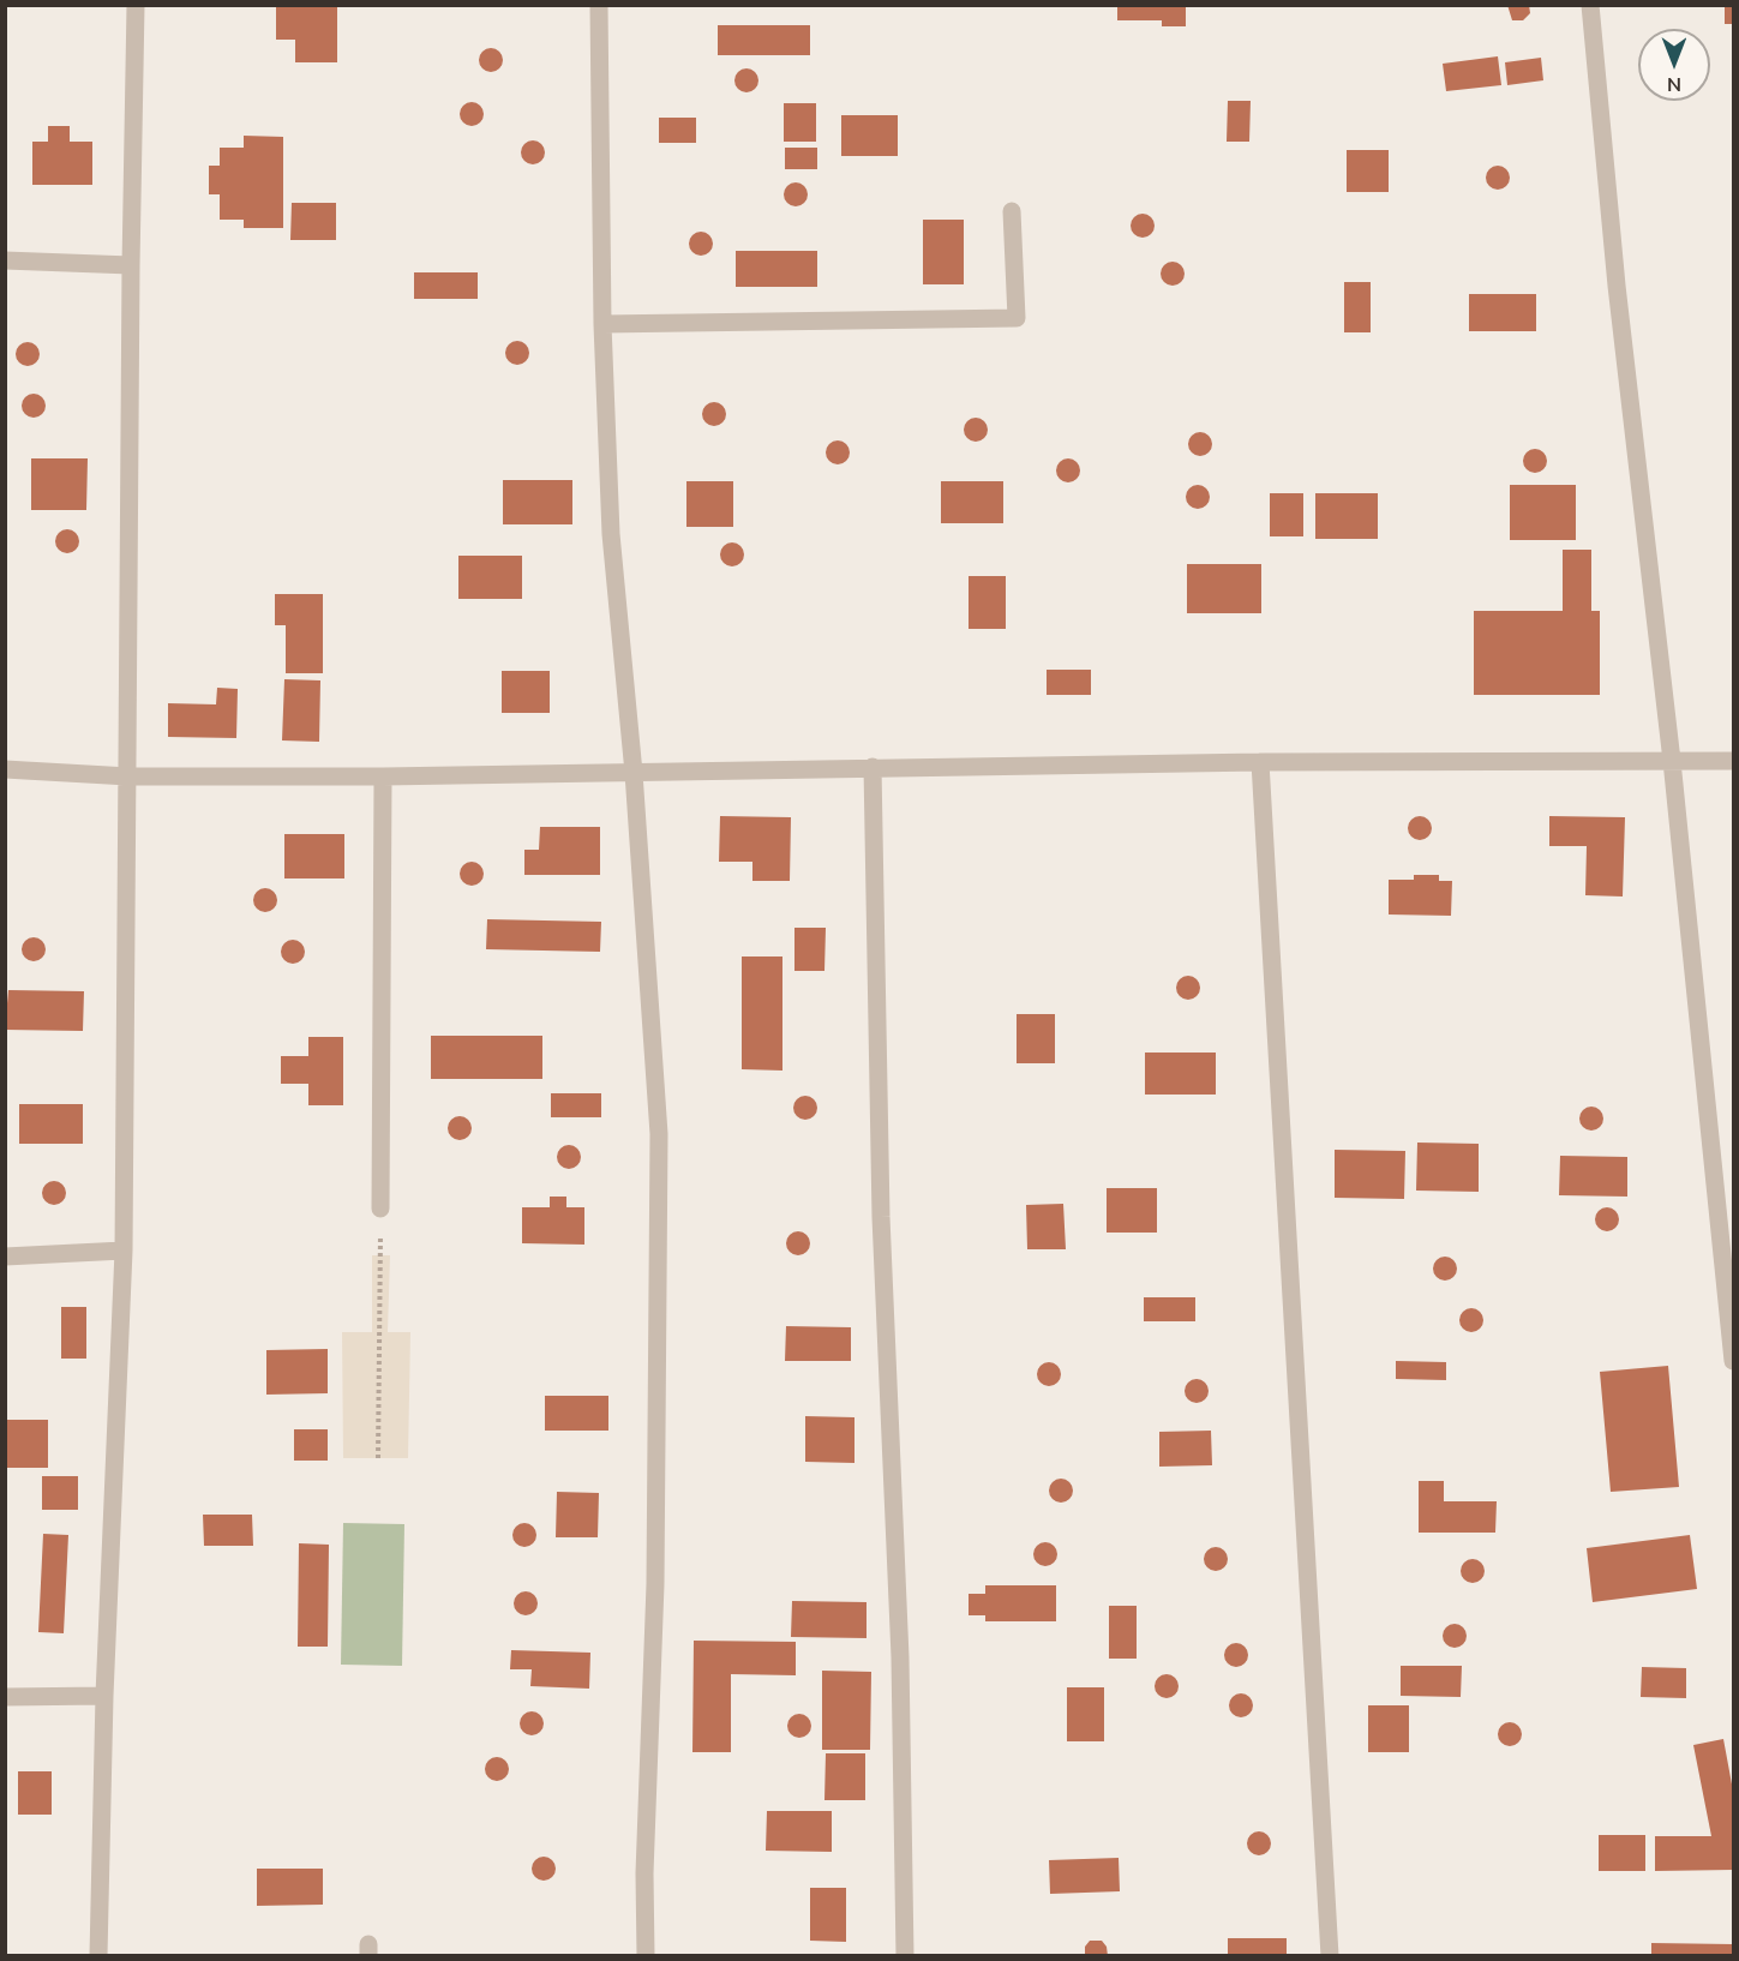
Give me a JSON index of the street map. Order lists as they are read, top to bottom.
{
  "north": "bottom"
}
